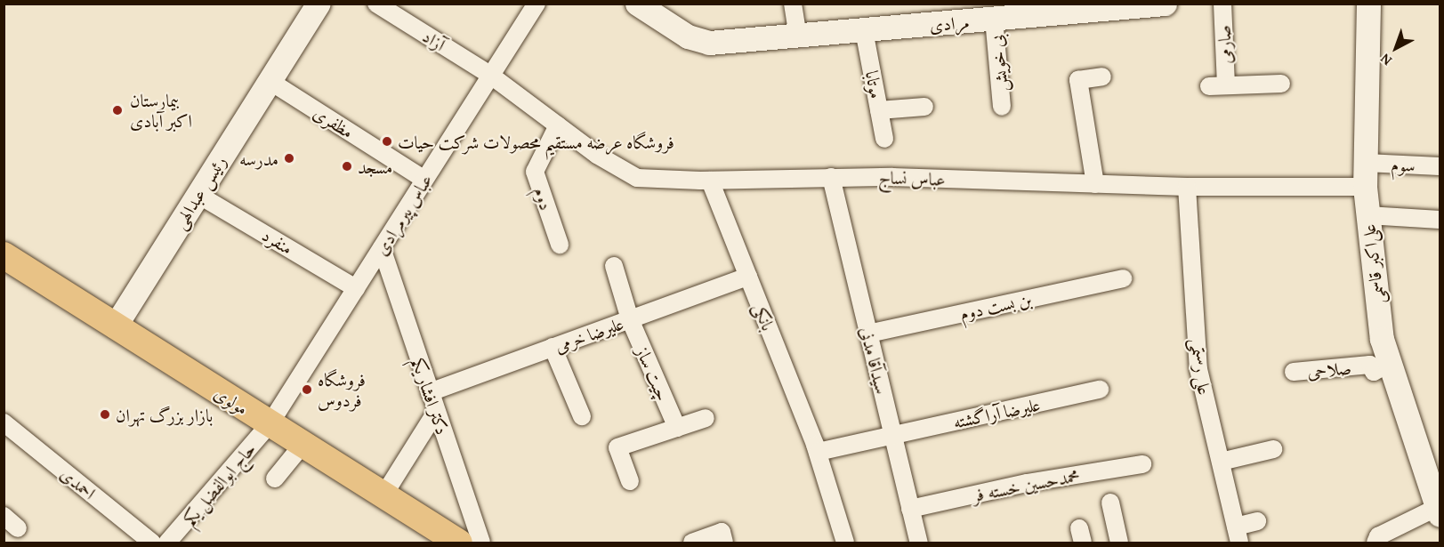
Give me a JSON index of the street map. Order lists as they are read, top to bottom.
{
  "streets": {
    "main road": ["مولوی"],
    "street": [
      "مرادی",
      "آزاد",
      "صارمی",
      "بی خویش",
      "موتابا",
      "مظفری",
      "سوم",
      "عباس نساج",
      "رئیس عبدالهی",
      "دوم",
      "عباس پیرمرادی",
      "منفرد",
      "علی‌اکبر قاسمی",
      "بن بست دوم",
      "بانکی",
      "علیرضا خرمی",
      "سیدآقا مدنی",
      "علی رستمی",
      "صلاحی",
      "چیت ساز",
      "دکتر افشار یکم",
      "علیرضا آراگشته",
      "احمدی",
      "حاج ابوالفضل یکم",
      "محمدحسین خسته فر"
    ]
  },
  "crossings": [
    ["مرادی", "بی خویش"],
    ["مرادی", "موتابا"],
    ["آزاد", "عباس نساج"],
    ["آزاد", "عباس پیرمرادی"],
    ["مظفری", "رئیس عبدالهی"],
    ["مظفری", "عباس پیرمرادی"],
    ["سوم", "علی‌اکبر قاسمی"],
    ["عباس نساج", "دوم"],
    ["عباس نساج", "عباس پیرمرادی"],
    ["عباس نساج", "علی‌اکبر قاسمی"],
    ["عباس نساج", "بانکی"],
    ["عباس نساج", "سیدآقا مدنی"],
    ["عباس نساج", "علی رستمی"],
    ["رئیس عبدالهی", "منفرد"],
    ["رئیس عبدالهی", "مولوی"],
    ["عباس پیرمرادی", "منفرد"],
    ["عباس پیرمرادی", "دکتر افشار یکم"],
    ["عباس پیرمرادی", "مولوی"],
    ["عباس پیرمرادی", "حاج ابوالفضل یکم"],
    ["علی‌اکبر قاسمی", "صلاحی"],
    ["بن بست دوم", "سیدآقا مدنی"],
    ["بانکی", "علیرضا خرمی"],
    ["بانکی", "علیرضا آراگشته"],
    ["علیرضا خرمی", "چیت ساز"],
    ["علیرضا خرمی", "دکتر افشار یکم"],
    ["سیدآقا مدنی", "علیرضا آراگشته"],
    ["سیدآقا مدنی", "محمدحسین خسته فر"],
    ["مولوی", "حاج ابوالفضل یکم"]
  ],
  "places": [
    "بیمارستان اکبر آبادی",
    "فروشگاه عرضه مستقیم محصولات شرکت حیات",
    "مدرسه",
    "مسجد",
    "فروشگاه فردوس",
    "بازار بزرگ تهران"
  ],
  "north": "bottom left"
}
